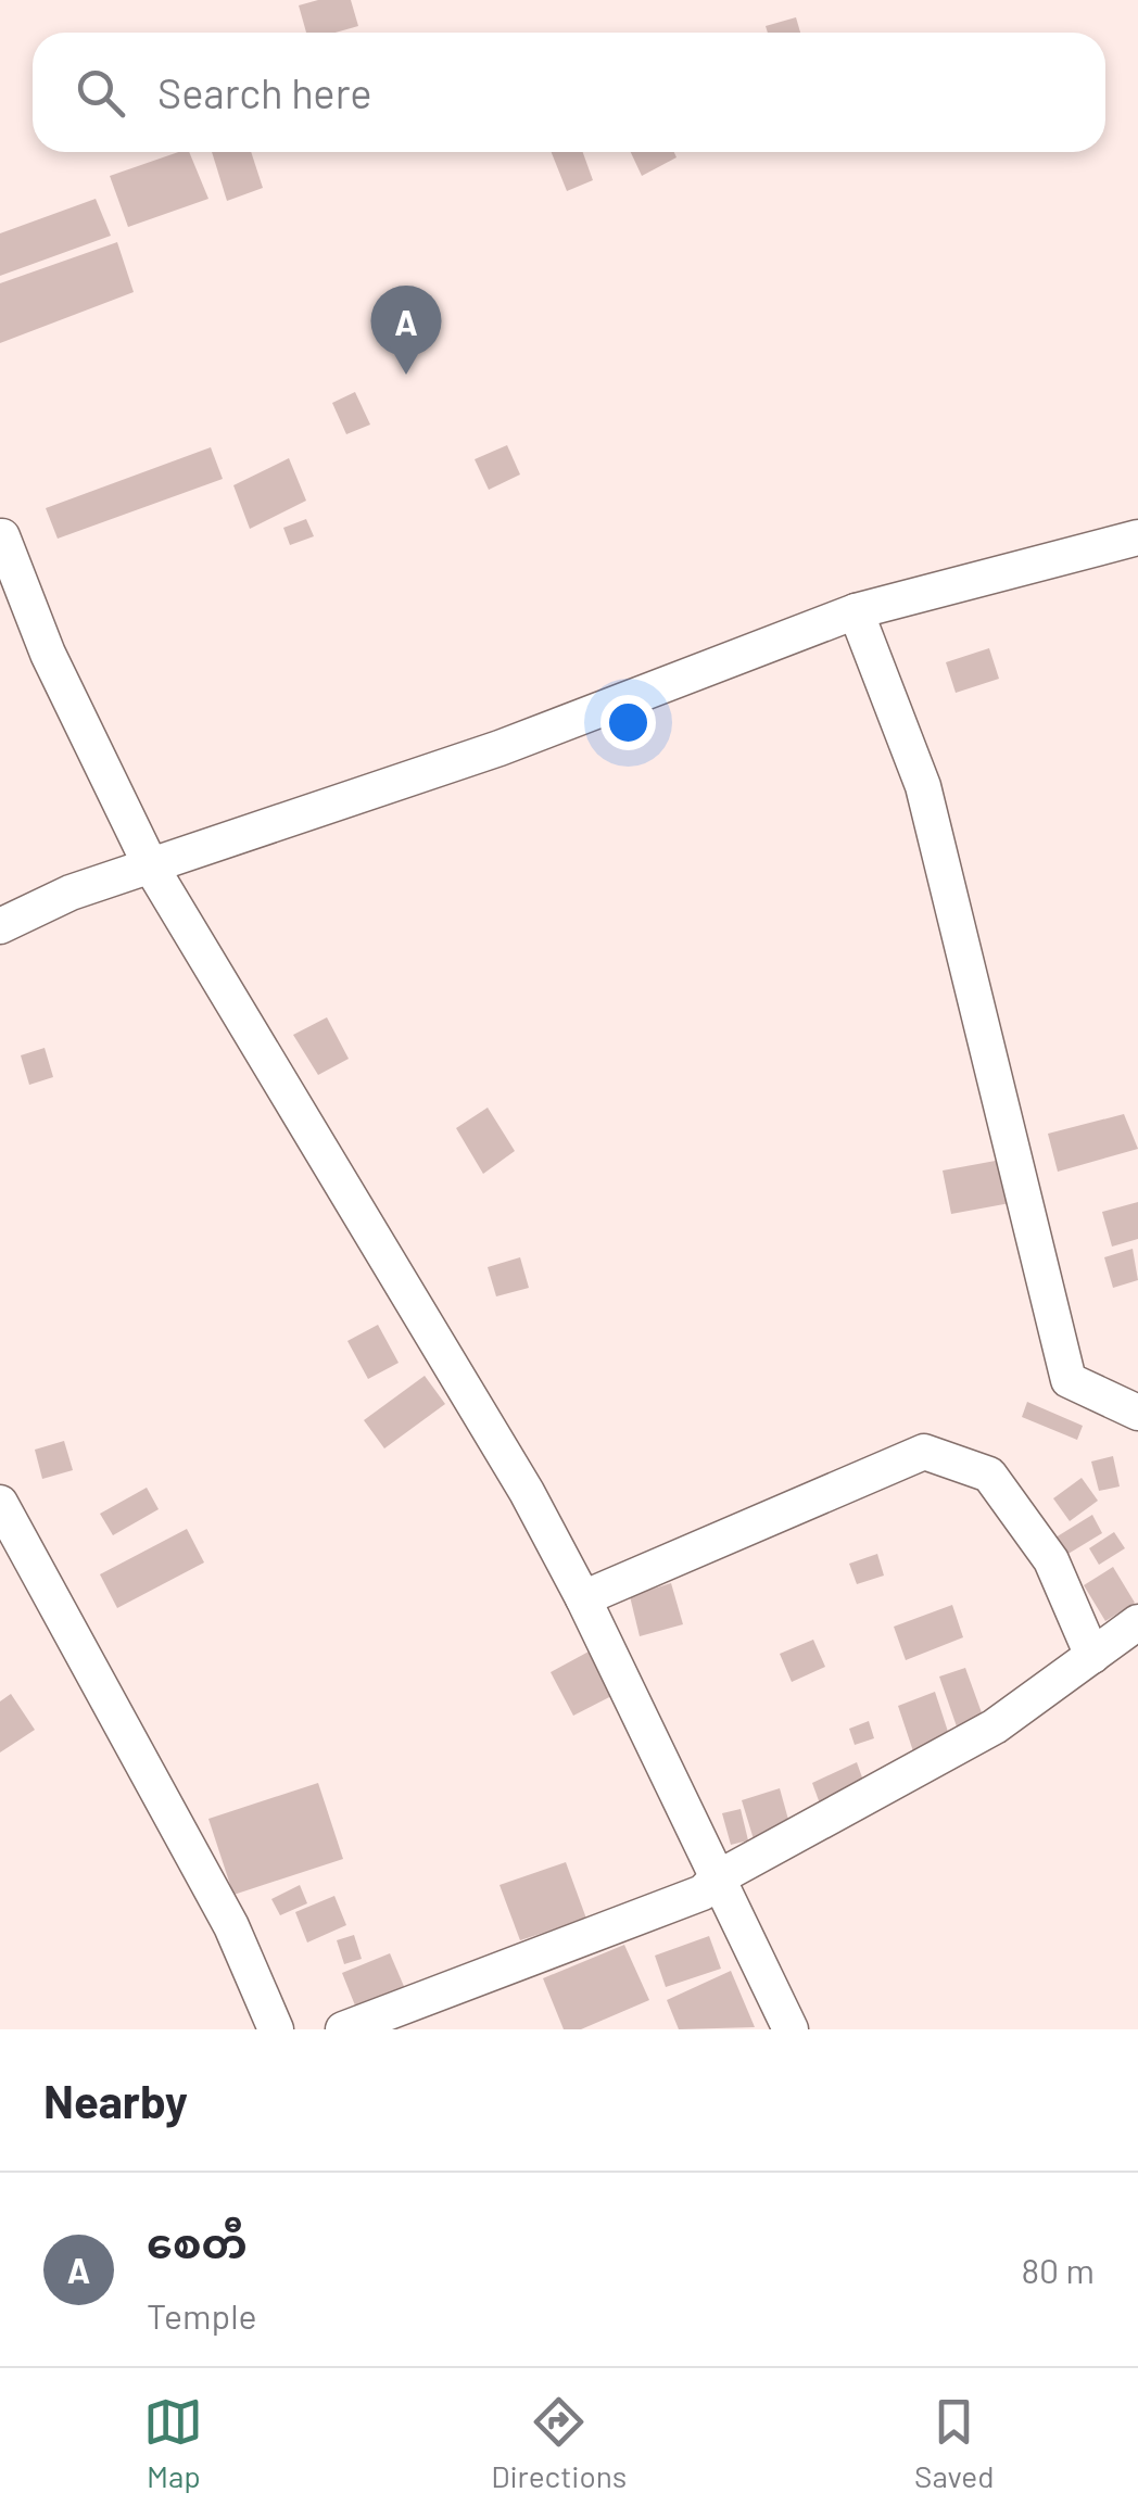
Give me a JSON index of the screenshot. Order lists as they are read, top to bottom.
{
  "page": {
    "search": "Search here",
    "pins": "A",
    "heading": "Nearby",
    "list": [
      {
        "mark": "A",
        "name": "စေတီ",
        "note": "Temple",
        "value": "80 m"
      }
    ],
    "nav": ["Map", "Directions", "Saved"]
  }
}
